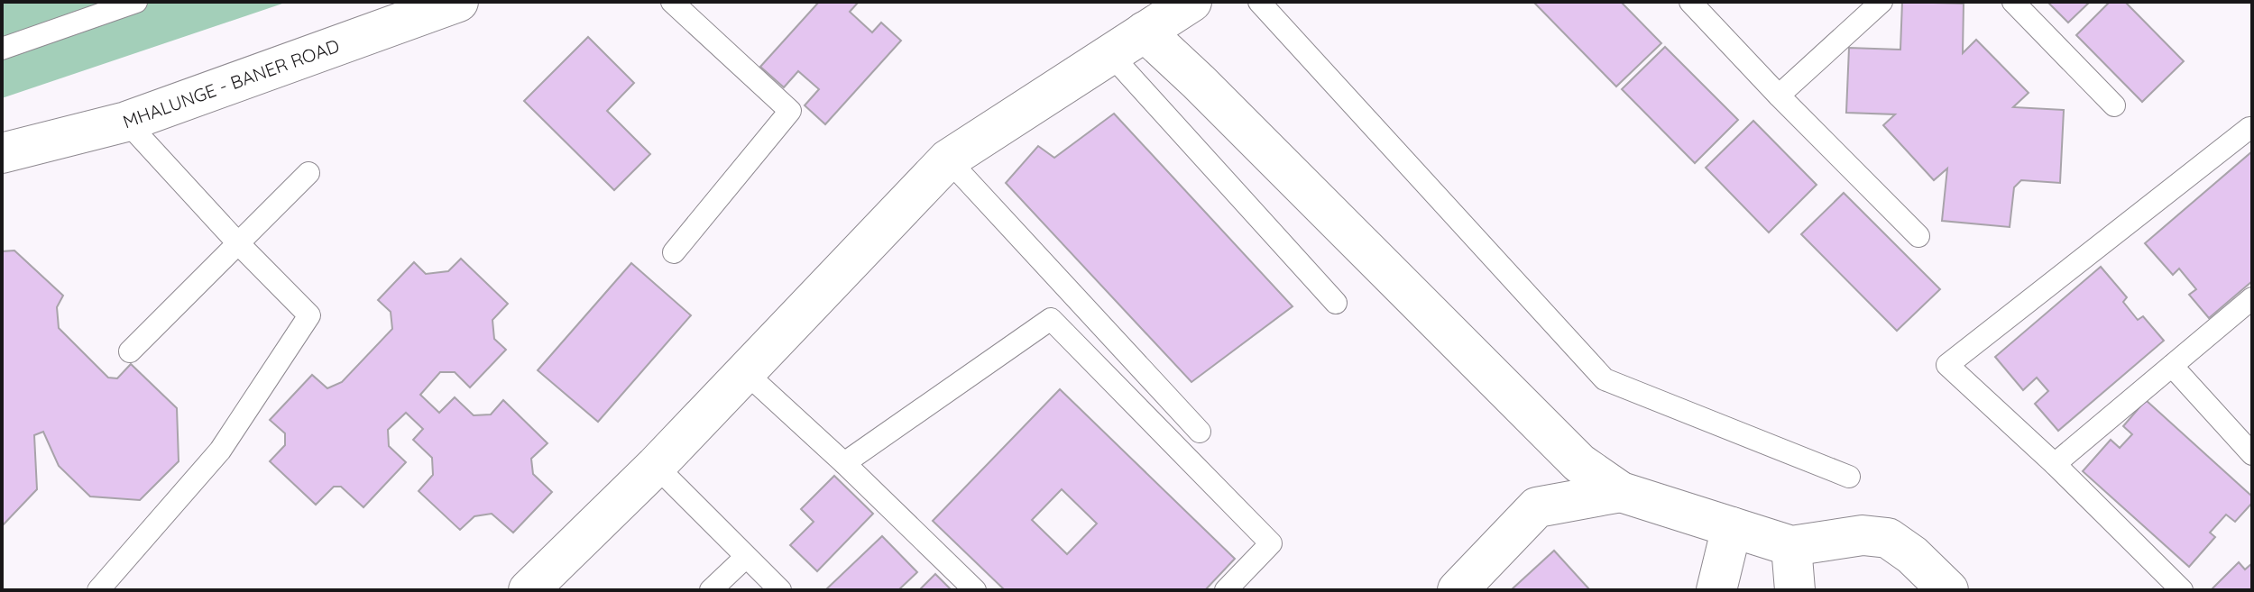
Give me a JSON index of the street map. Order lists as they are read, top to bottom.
{
  "streets": {
    "street": ["MHALUNGE - BANER ROAD"]
  }
}
